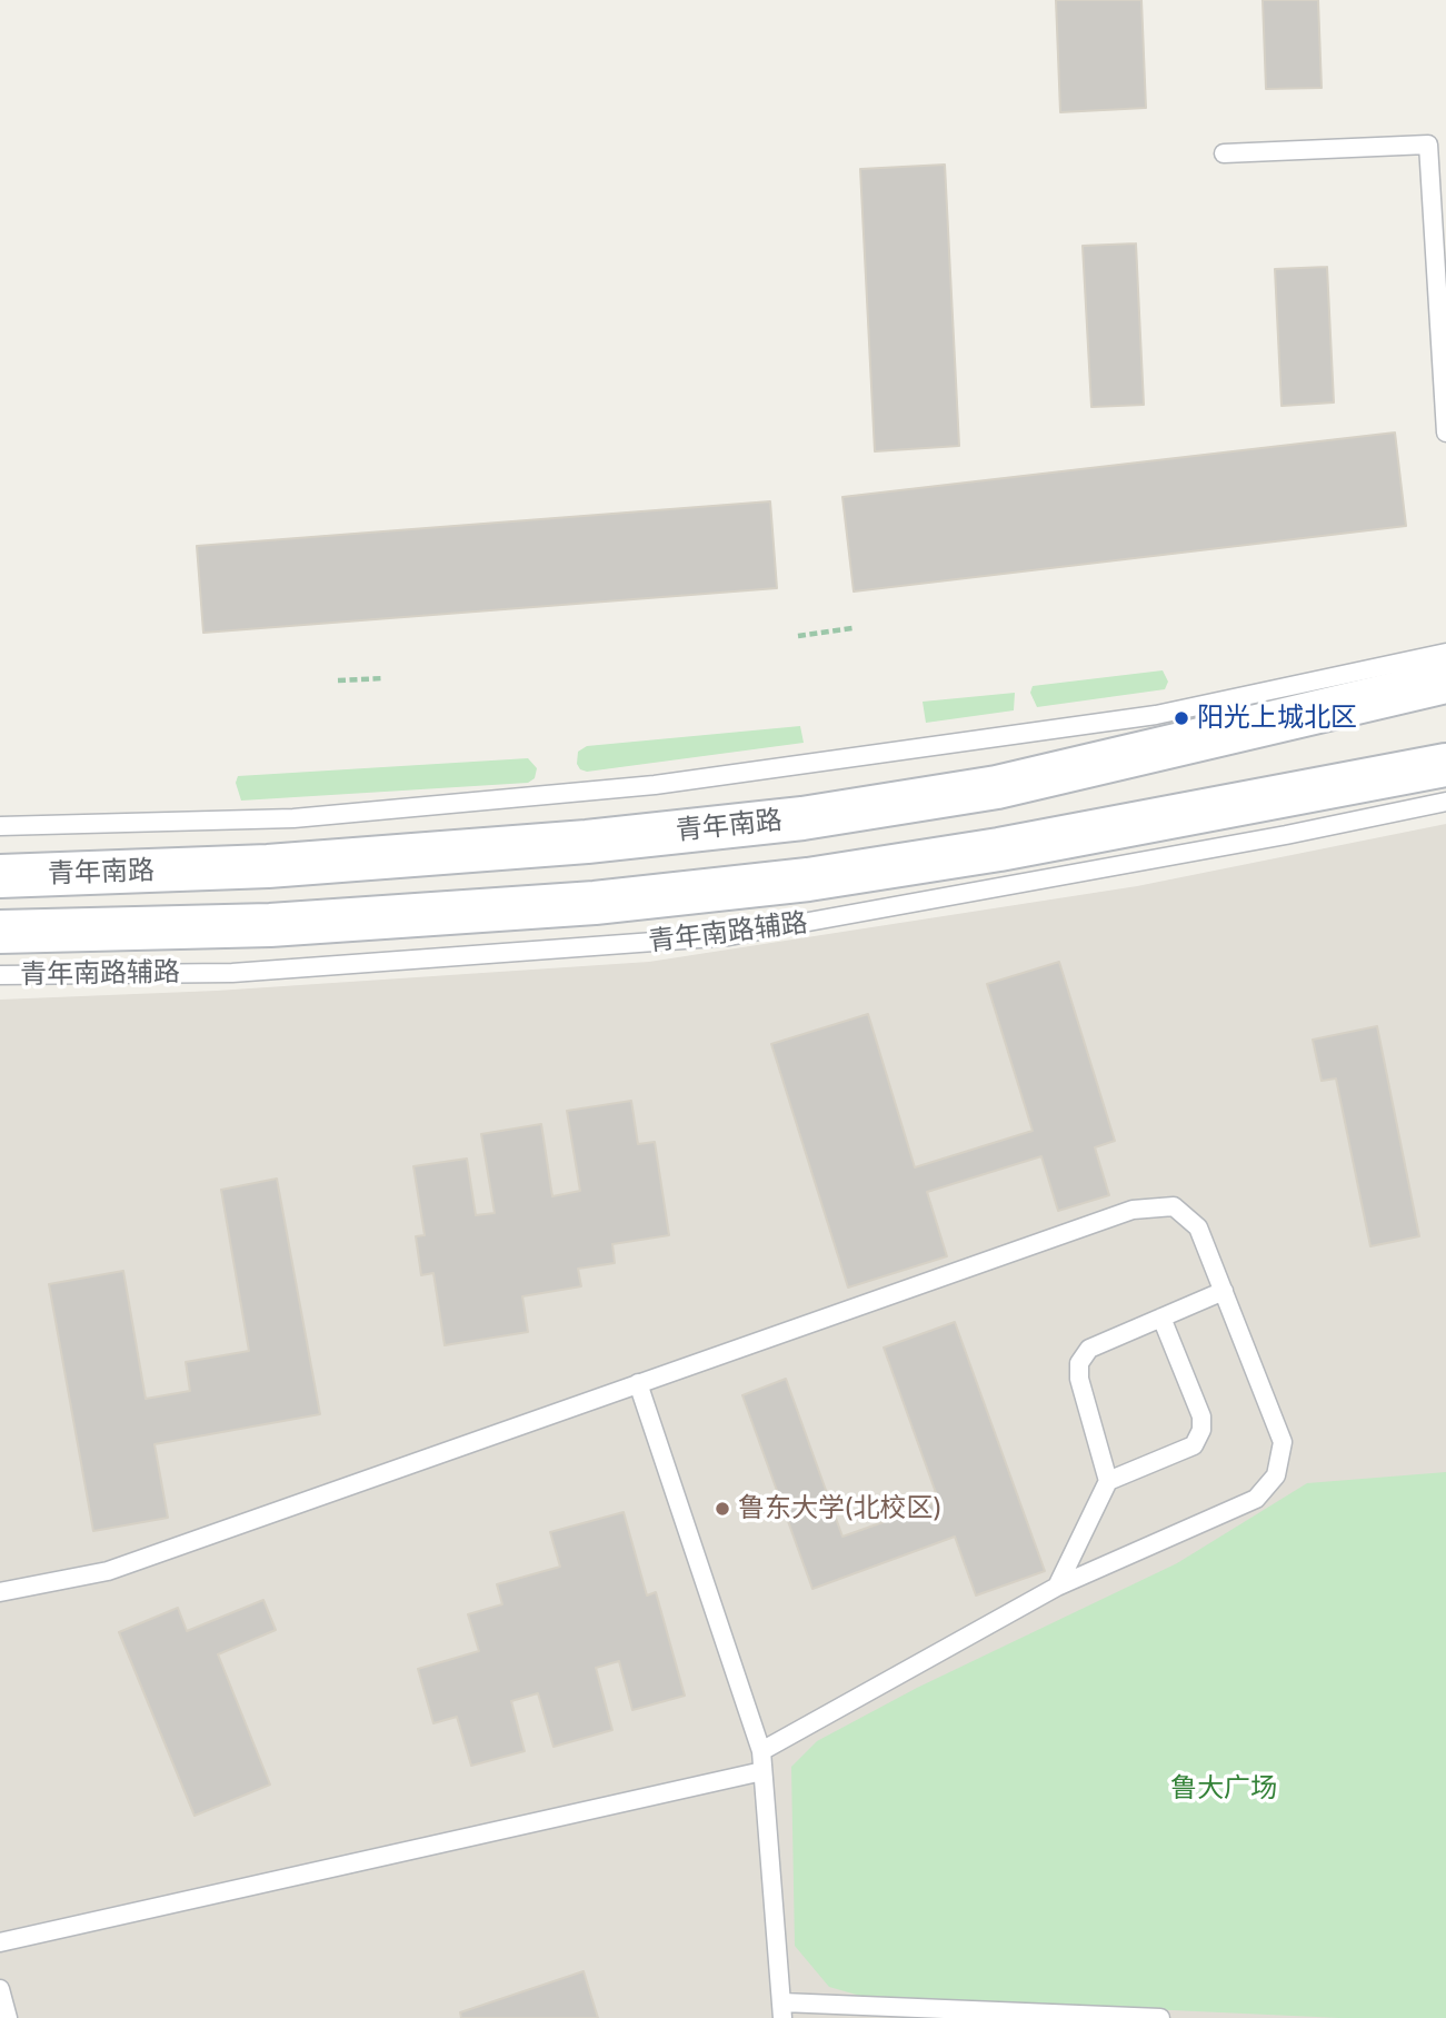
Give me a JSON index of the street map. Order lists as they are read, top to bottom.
{
  "streets": {
    "main road": ["青年南路"],
    "lane": ["青年南路辅路"]
  },
  "parks": ["鲁大广场"],
  "places": ["阳光上城北区", "鲁东大学(北校区)"]
}
